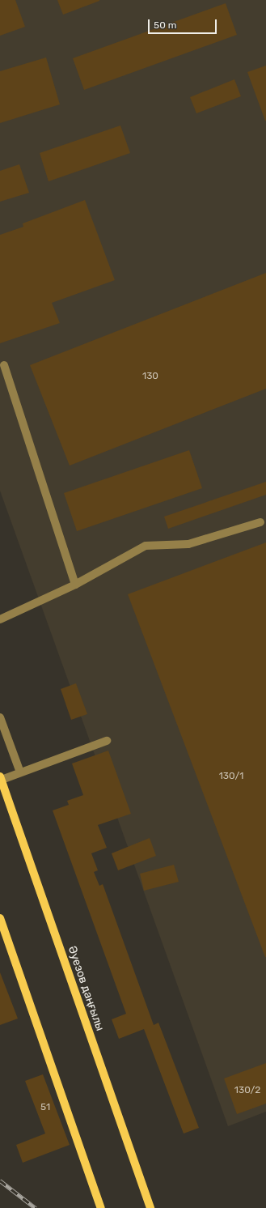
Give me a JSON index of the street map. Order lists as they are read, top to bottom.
{
  "streets": {
    "main road": ["Әуезов даңғылы"]
  },
  "house_numbers": [
    "130",
    "130/1",
    "130/2",
    "51"
  ],
  "scale_bar": "50 m"
}
